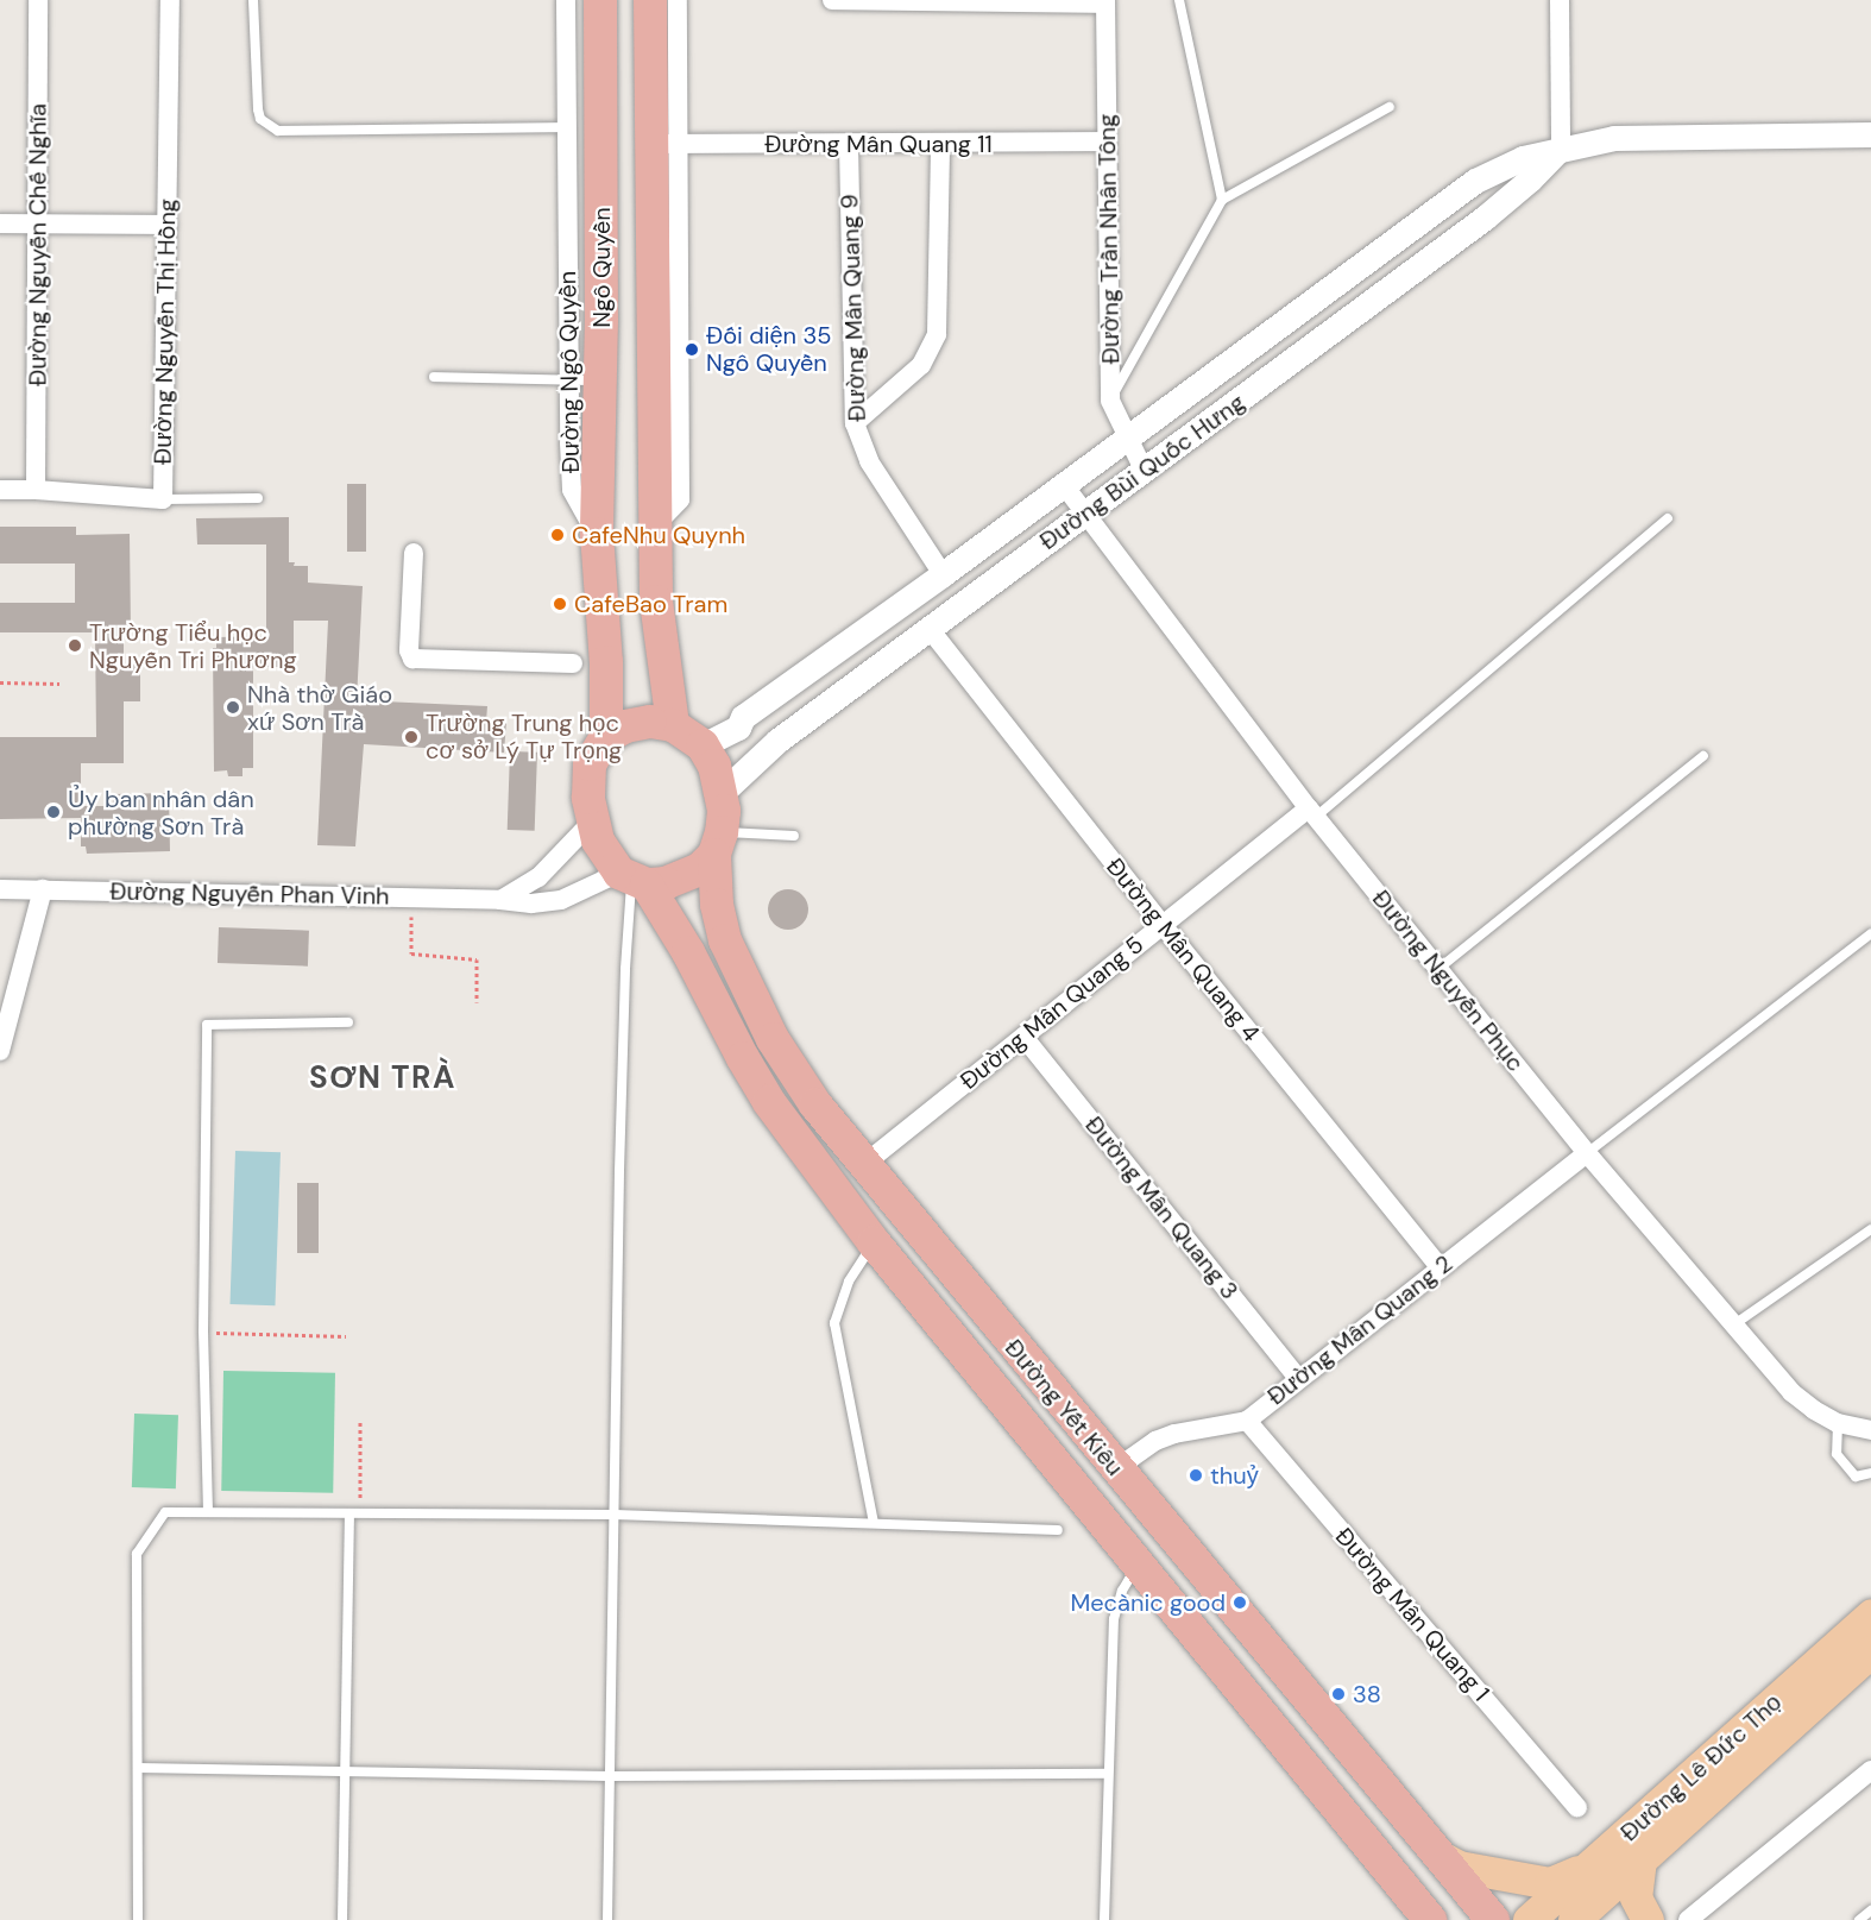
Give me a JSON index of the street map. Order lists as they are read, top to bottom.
{
  "streets": {
    "highway": ["Ngô Quyền", "Đường Yết Kiêu"],
    "main road": ["Đường Lê Đức Thọ"],
    "street": [
      "Đường Mân Quang 11",
      "Đường Trần Nhân Tông",
      "Đường Nguyễn Chế Nghĩa",
      "Đường Mân Quang 9",
      "Đường Nguyễn Thị Hồng",
      "Đường Ngô Quyền",
      "Đường Bùi Quốc Hưng",
      "Đường Nguyễn Phan Vinh",
      "Đường Mân Quang 4",
      "Đường Nguyễn Phục",
      "Đường Mân Quang 5",
      "Đường Mân Quang 3",
      "Đường Mân Quang 2",
      "Đường Mân Quang 1"
    ]
  },
  "crossings": [
    ["Đường Mân Quang 11", "Đường Trần Nhân Tông"],
    ["Đường Mân Quang 11", "Đường Mân Quang 9"],
    ["Đường Trần Nhân Tông", "Đường Bùi Quốc Hưng"],
    ["Đường Nguyễn Chế Nghĩa", "Đường Nguyễn Thị Hồng"],
    ["Ngô Quyền", "Đường Ngô Quyền"],
    ["Ngô Quyền", "Đường Bùi Quốc Hưng"],
    ["Ngô Quyền", "Đường Nguyễn Phan Vinh"],
    ["Ngô Quyền", "Đường Yết Kiêu"],
    ["Đường Mân Quang 9", "Đường Bùi Quốc Hưng"],
    ["Đường Bùi Quốc Hưng", "Đường Nguyễn Phan Vinh"],
    ["Đường Bùi Quốc Hưng", "Đường Mân Quang 4"],
    ["Đường Bùi Quốc Hưng", "Đường Nguyễn Phục"],
    ["Đường Bùi Quốc Hưng", "Đường Yết Kiêu"],
    ["Đường Nguyễn Phan Vinh", "Đường Yết Kiêu"],
    ["Đường Mân Quang 4", "Đường Mân Quang 5"],
    ["Đường Mân Quang 4", "Đường Mân Quang 2"],
    ["Đường Nguyễn Phục", "Đường Mân Quang 5"],
    ["Đường Nguyễn Phục", "Đường Mân Quang 2"],
    ["Đường Mân Quang 5", "Đường Mân Quang 3"],
    ["Đường Mân Quang 5", "Đường Yết Kiêu"],
    ["Đường Mân Quang 3", "Đường Mân Quang 2"],
    ["Đường Mân Quang 2", "Đường Yết Kiêu"],
    ["Đường Mân Quang 2", "Đường Mân Quang 1"]
  ],
  "districts": ["SƠN TRÀ"],
  "places": [
    "Đối diện 35 Ngô Quyền",
    "CafeNhu Quynh",
    "CafeBao Tram",
    "Trường Tiểu học Nguyễn Tri Phương",
    "Nhà thờ Giáo xứ Sơn Trà",
    "Trường Trung học cơ sở Lý Tự Trọng",
    "Ủy ban nhân dân phường Sơn Trà",
    "thuỷ",
    "Mecànic good",
    "38"
  ]
}
